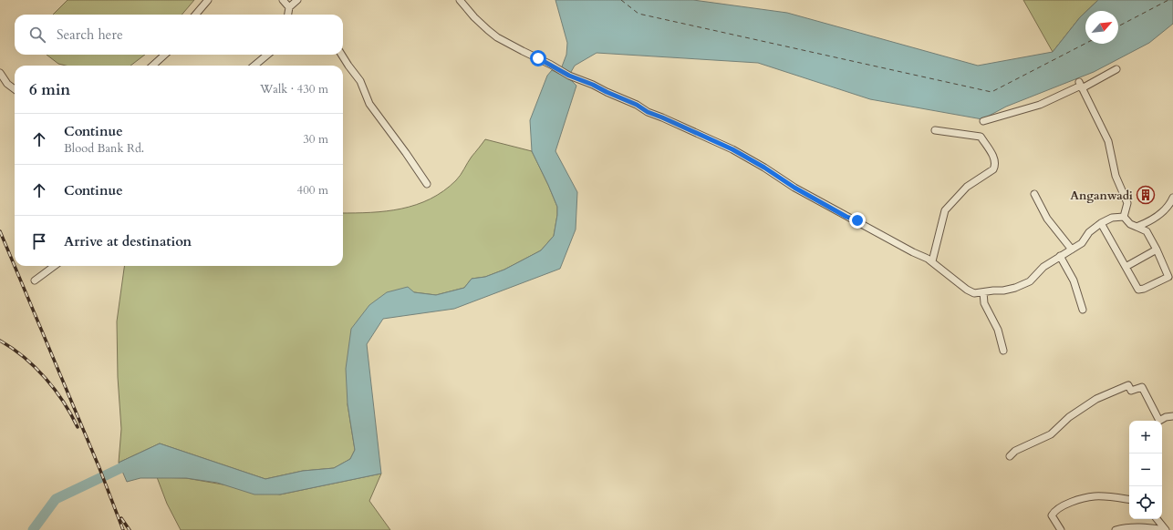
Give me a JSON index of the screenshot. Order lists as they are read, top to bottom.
{
  "places": {
    "building": ["Anganwadi"]
  },
  "north": "top right",
  "page": {
    "search": "Search here",
    "heading": ["6 min", "Walk · 430 m"],
    "list": [
      ["Continue", "Blood Bank Rd.", "30 m"],
      ["Continue", "400 m"],
      "Arrive at destination"
    ],
    "map_buttons": ["+", "−"]
  }
}
